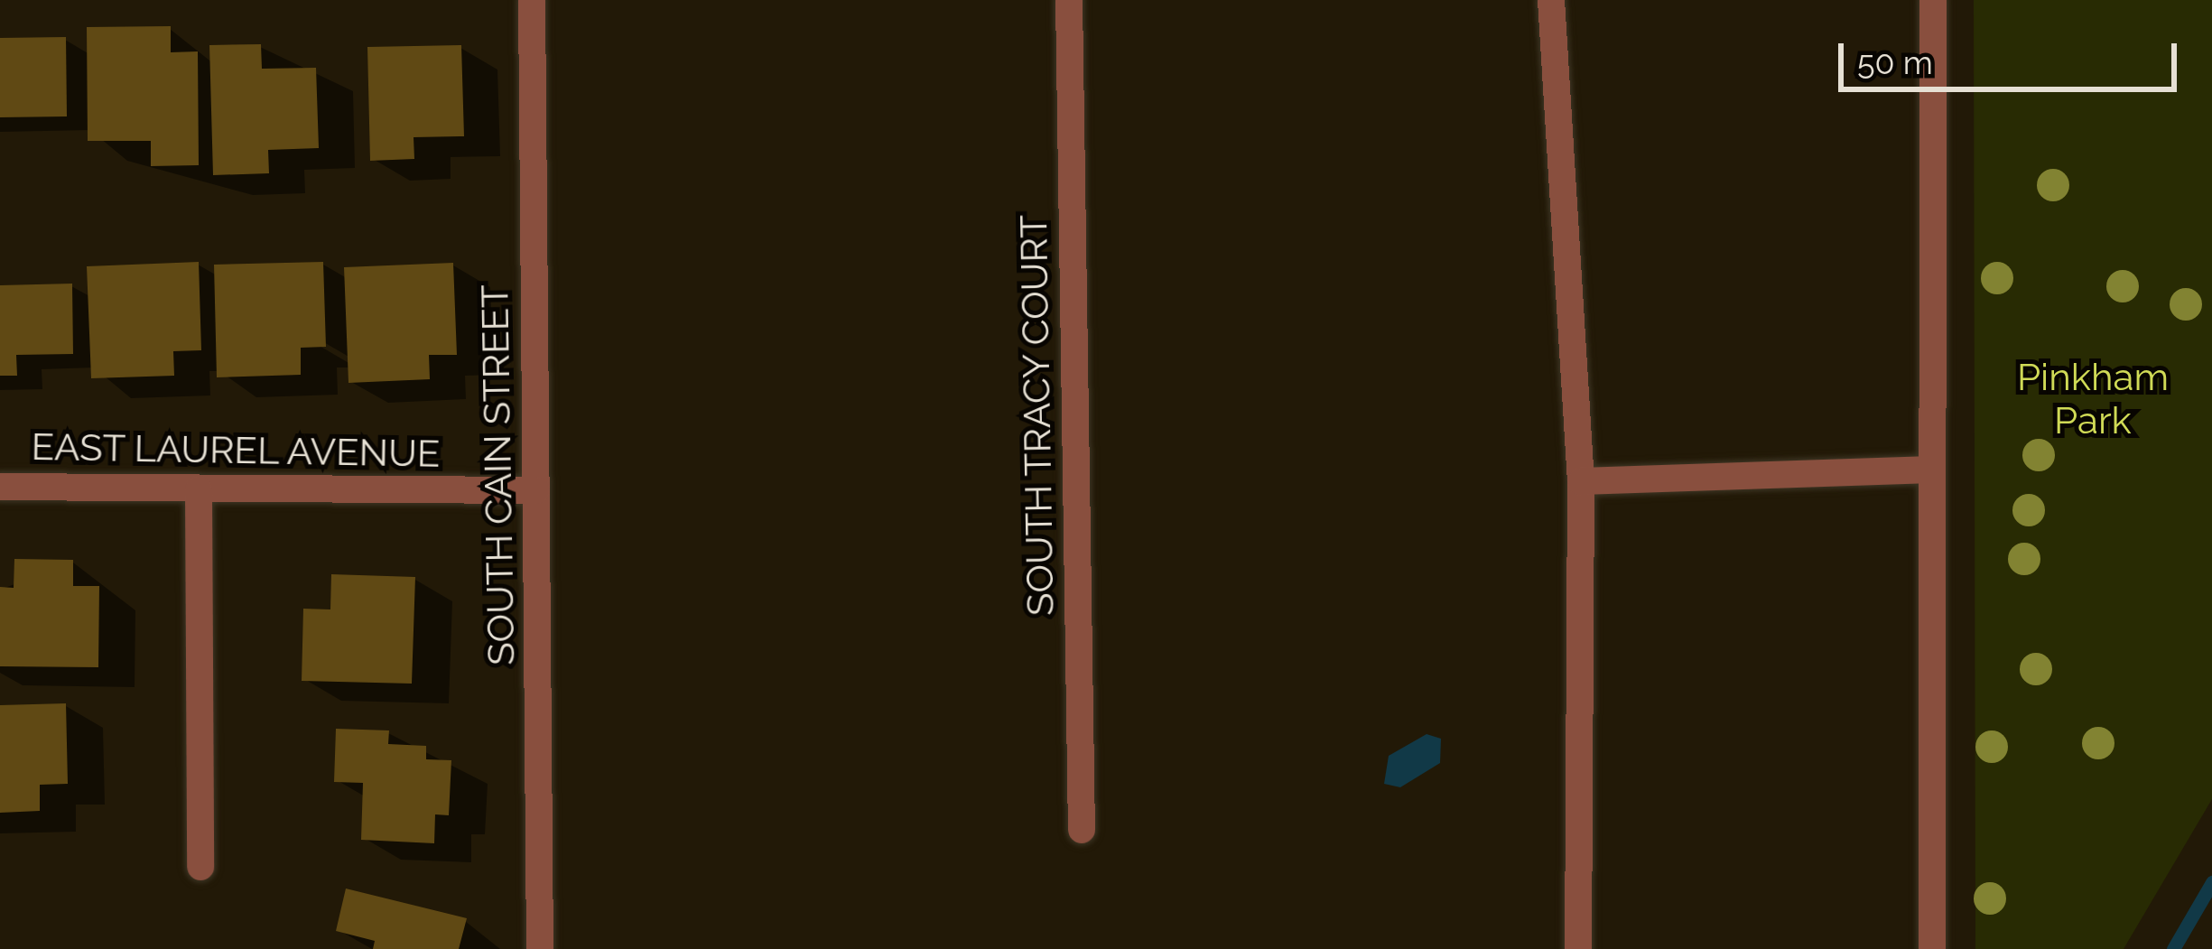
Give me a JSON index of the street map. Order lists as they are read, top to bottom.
{
  "streets": {
    "street": ["SOUTH TRACY COURT", "EAST LAUREL AVENUE", "SOUTH CAIN STREET"]
  },
  "crossings": [
    ["EAST LAUREL AVENUE", "SOUTH CAIN STREET"]
  ],
  "parks": ["Pinkham Park"],
  "scale_bar": "50 m"
}
